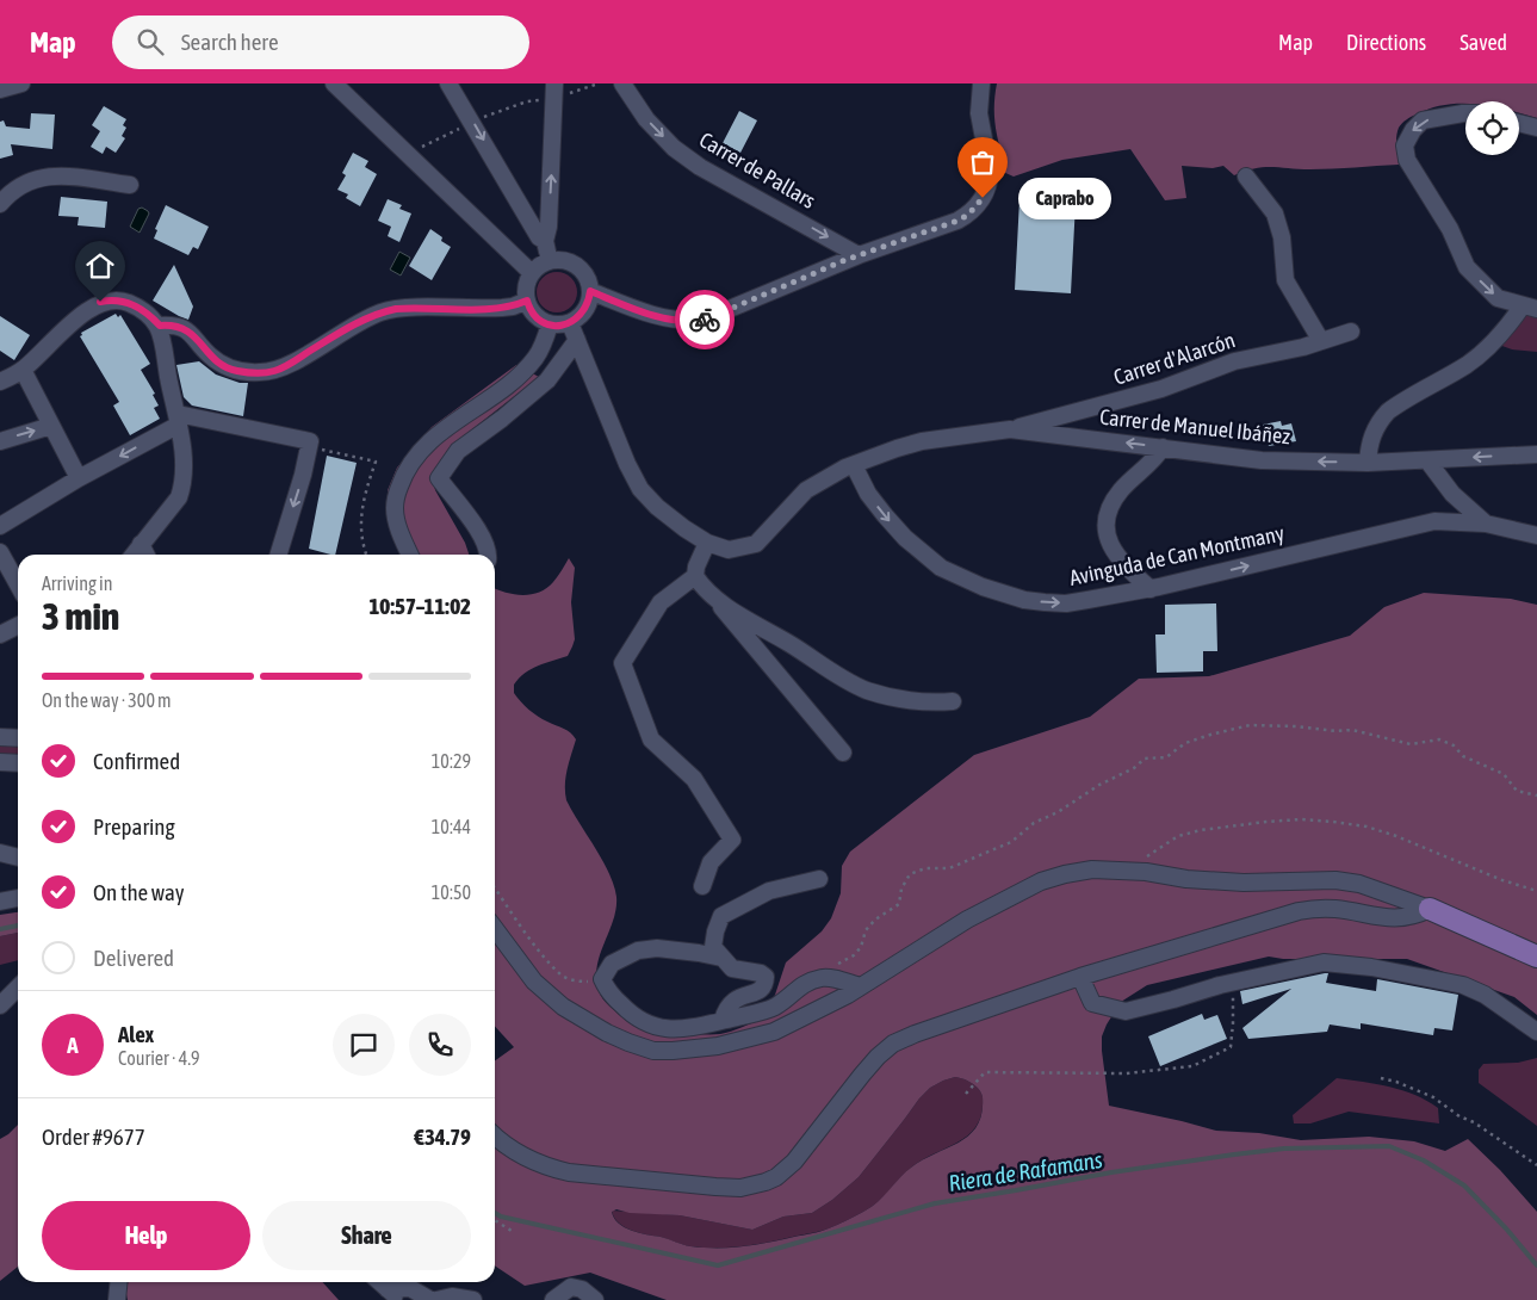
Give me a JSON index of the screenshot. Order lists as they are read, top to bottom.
{
  "streets": {
    "street": [
      "Carrer de Pallars",
      "Carrer d'Alarcón",
      "Carrer de Manuel Ibáñez",
      "Avinguda de Can Montmany"
    ]
  },
  "crossings": [
    ["Carrer d'Alarcón", "Carrer de Manuel Ibáñez"],
    ["Carrer de Manuel Ibáñez", "Avinguda de Can Montmany"]
  ],
  "one_way": ["Carrer de Pallars", "Carrer de Manuel Ibáñez", "Avinguda de Can Montmany"],
  "water": ["Riera de Rafamans"],
  "places": ["Caprabo"],
  "page": {
    "header": "Map",
    "search": "Search here",
    "nav": ["Map", "Directions", "Saved"],
    "bubble": "Caprabo",
    "heading": ["3 min", "Arriving in", "10:57–11:02"],
    "panel": [
      "Alex",
      "Courier · 4.9",
      "Order #9677",
      "€34.79"
    ],
    "bar": "On the way · 300 m",
    "list": [
      ["Confirmed", "10:29"],
      ["Preparing", "10:44"],
      ["On the way", "10:50"],
      "Delivered"
    ],
    "round": "A",
    "buttons": ["Help", "Share"]
  }
}
